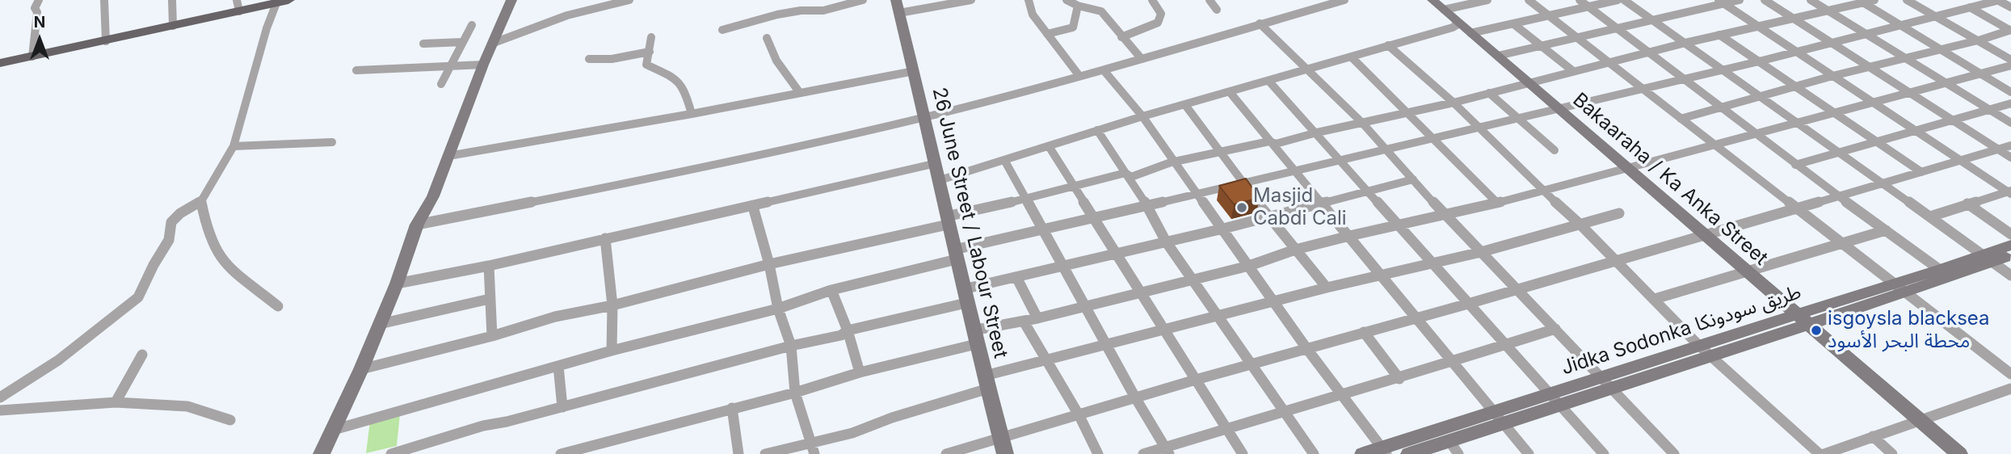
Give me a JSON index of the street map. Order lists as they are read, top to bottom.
{
  "streets": {
    "street": ["Bakaaraha / Ka Anka Street", "26 June Street / Labour Street", "Jidka Sodonka طريق سودونكا"]
  },
  "crossings": [
    ["Bakaaraha / Ka Anka Street", "Jidka Sodonka طريق سودونكا"]
  ],
  "places": ["Masjid Cabdi Cali", "isgoysla blacksea محطة البحر الأسود"],
  "north": "top"
}
